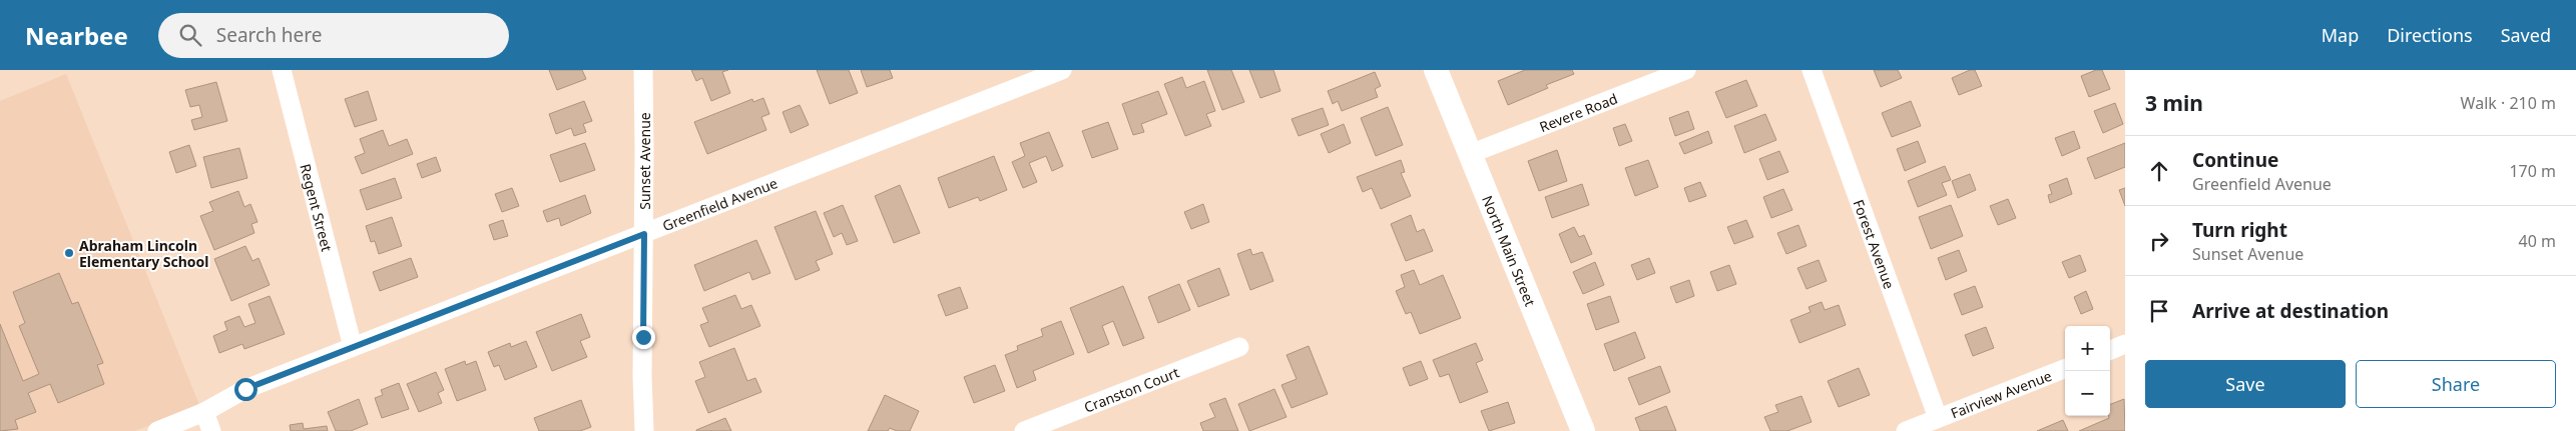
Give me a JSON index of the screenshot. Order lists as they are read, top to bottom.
{
  "streets": {
    "street": [
      "Revere Road",
      "Sunset Avenue",
      "Greenfield Avenue",
      "Regent Street",
      "Forest Avenue",
      "North Main Street",
      "Cranston Court",
      "Fairview Avenue"
    ]
  },
  "crossings": [
    ["Revere Road", "North Main Street"],
    ["Sunset Avenue", "Greenfield Avenue"],
    ["Greenfield Avenue", "Regent Street"],
    ["Forest Avenue", "Fairview Avenue"]
  ],
  "places": ["Abraham Lincoln Elementary School"],
  "page": {
    "header": "Nearbee",
    "search": "Search here",
    "nav": ["Map", "Directions", "Saved"],
    "heading": ["3 min", "Walk · 210 m"],
    "list": [
      ["Continue", "Greenfield Avenue", "170 m"],
      ["Turn right", "Sunset Avenue", "40 m"],
      "Arrive at destination"
    ],
    "map_buttons": ["+", "−"],
    "buttons": ["Save", "Share"]
  }
}
